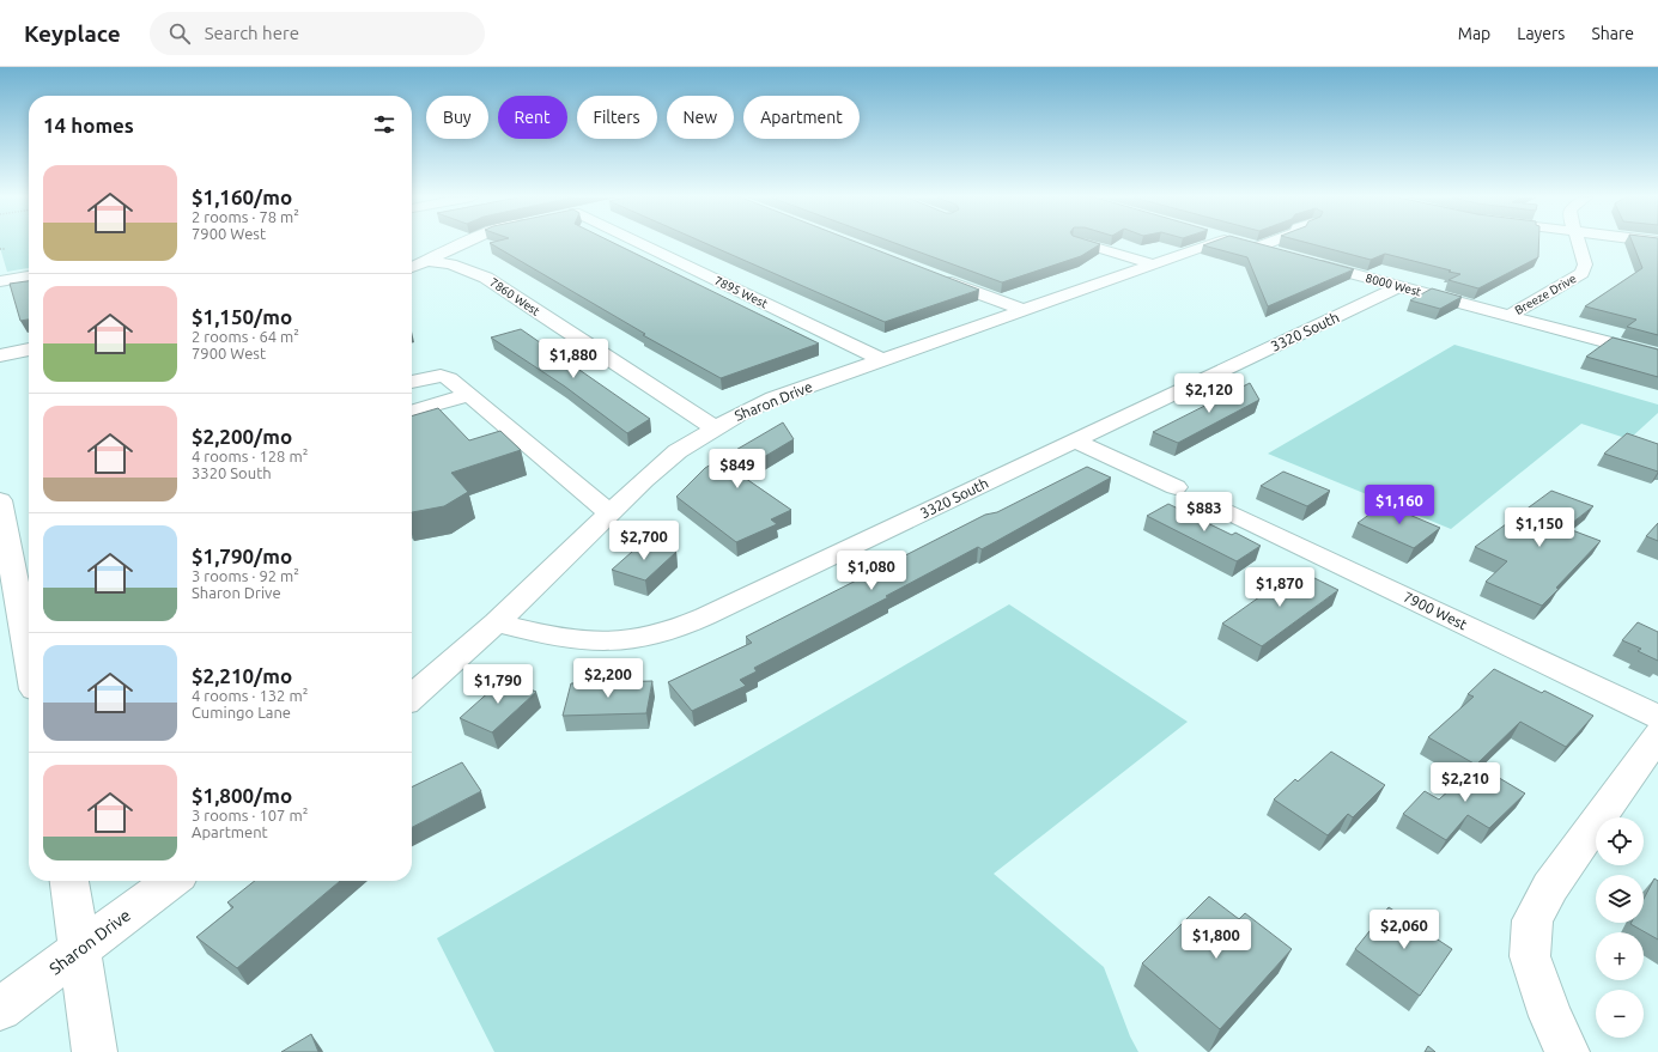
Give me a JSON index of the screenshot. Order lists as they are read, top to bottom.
{
  "streets": {
    "street": [
      "8000 West",
      "7895 West",
      "Breeze Drive",
      "7860 West",
      "3320 South",
      "Sharon Drive",
      "7900 West"
    ]
  },
  "crossings": [
    ["8000 West", "Breeze Drive"],
    ["8000 West", "3320 South"],
    ["7895 West", "Sharon Drive"],
    ["7860 West", "Sharon Drive"],
    ["3320 South", "Sharon Drive"]
  ],
  "page": {
    "header": "Keyplace",
    "search": "Search here",
    "nav": ["Map", "Layers", "Share"],
    "chip": [
      "Buy",
      "Rent",
      "Filters",
      "New",
      "Apartment"
    ],
    "heading": "14 homes",
    "list": [
      {
        "name": "$1,160/mo",
        "note": "2 rooms · 78 m² · 7900 West"
      },
      {
        "name": "$1,150/mo",
        "note": "2 rooms · 64 m² · 7900 West"
      },
      {
        "name": "$2,200/mo",
        "note": "4 rooms · 128 m² · 3320 South"
      },
      {
        "name": "$1,790/mo",
        "note": "3 rooms · 92 m² · Sharon Drive"
      },
      {
        "name": "$2,210/mo",
        "note": "4 rooms · 132 m² · Cumingo Lane"
      },
      {
        "name": "$1,800/mo",
        "note": "3 rooms · 107 m² · Apartment"
      }
    ],
    "price": [
      "$1,880",
      "$2,120",
      "$849",
      "$1,160",
      "$883",
      "$1,150",
      "$2,700",
      "$1,080",
      "$1,870",
      "$2,200",
      "$1,790",
      "$2,210",
      "$2,060",
      "$1,800"
    ],
    "map_buttons": ["+", "−"]
  }
}
